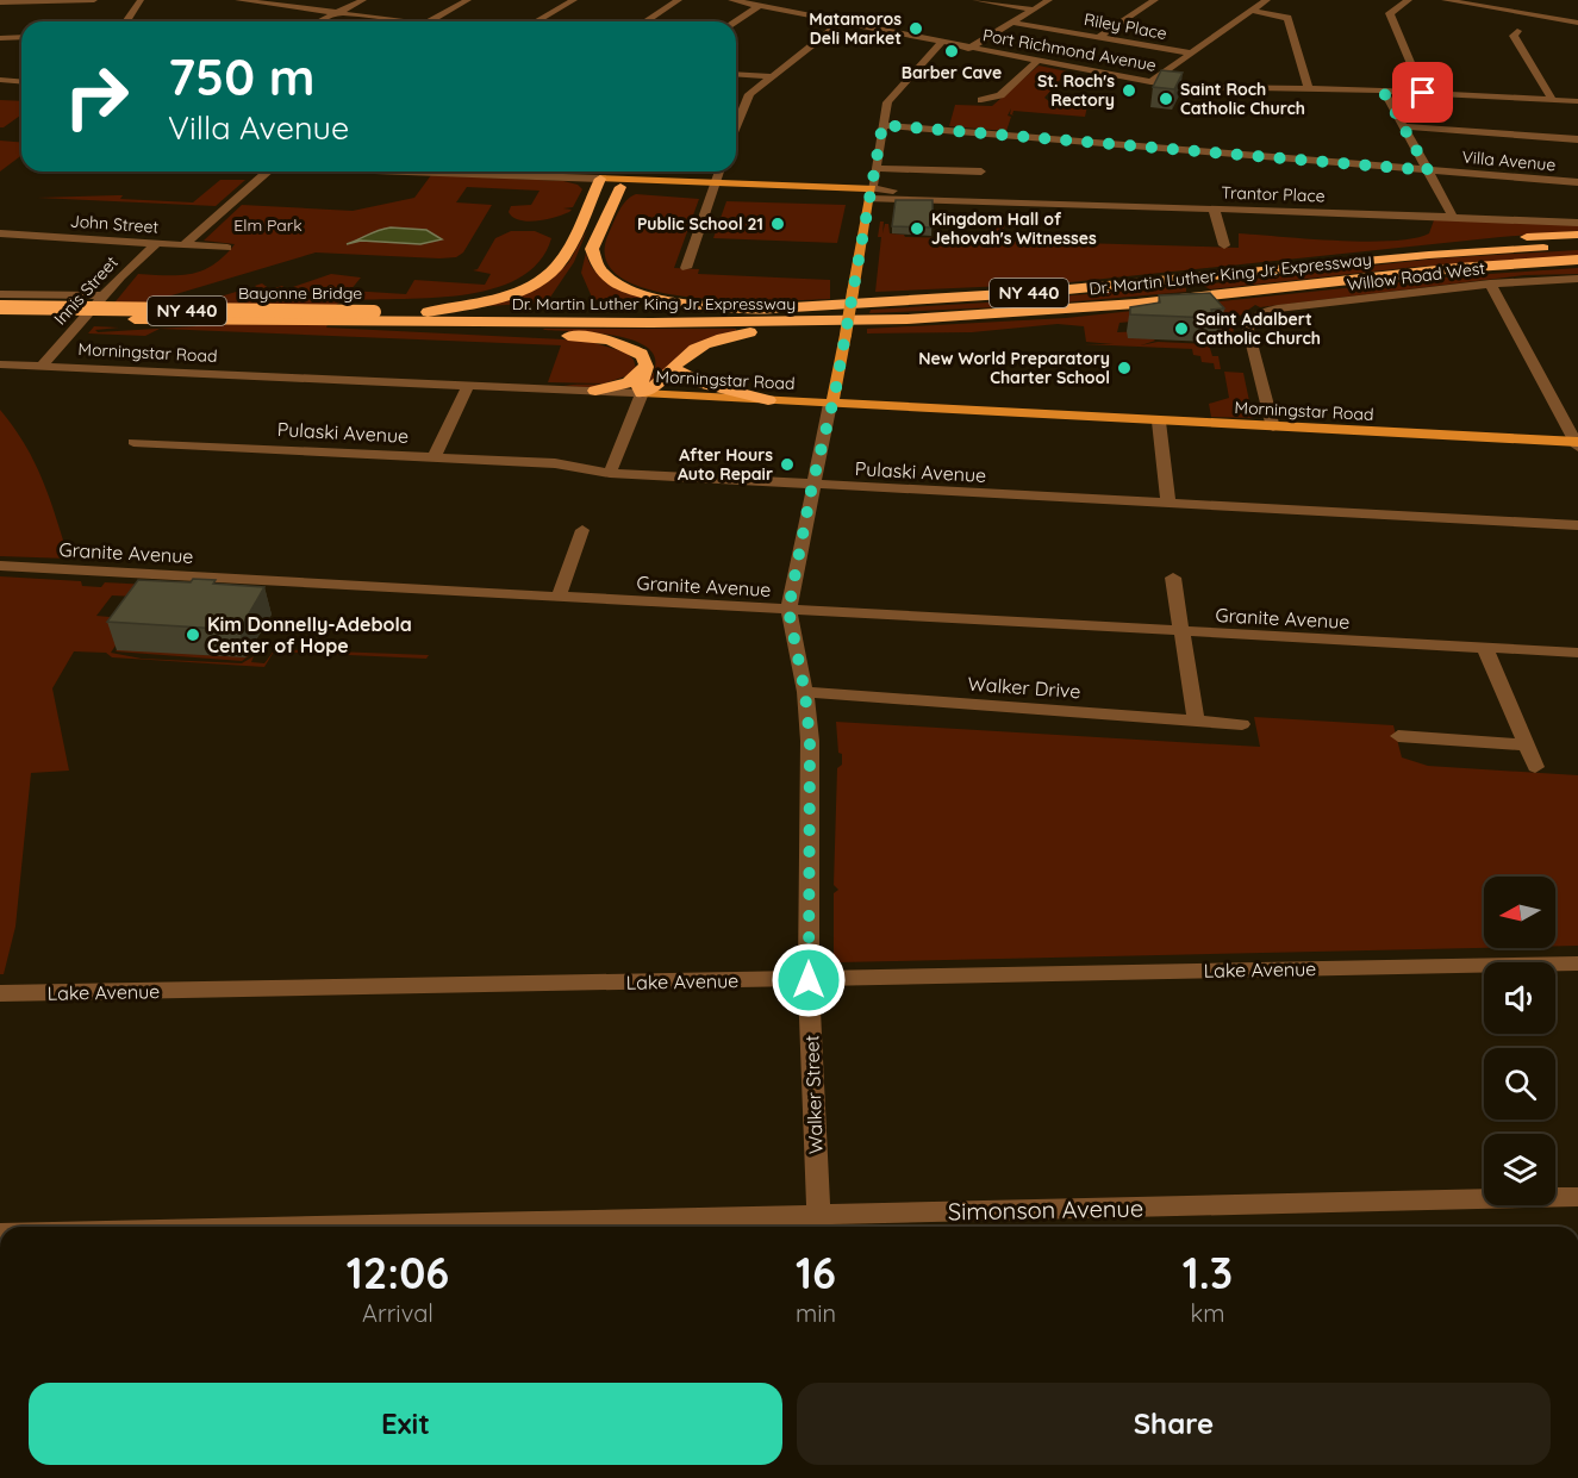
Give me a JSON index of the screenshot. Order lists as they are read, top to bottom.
{
  "streets": {
    "highway": ["Dr. Martin Luther King Jr. Expressway", "Bayonne Bridge", "NY 440"],
    "main road": ["Trantor Place", "Morningstar Road", "Walker Street"],
    "street": [
      "Riley Place",
      "Port Richmond Avenue",
      "Villa Avenue",
      "John Street",
      "Willow Road West",
      "Innis Street",
      "Pulaski Avenue",
      "Granite Avenue",
      "Walker Drive",
      "Lake Avenue",
      "Simonson Avenue"
    ]
  },
  "crossings": [
    ["Port Richmond Avenue", "Walker Street"],
    ["Villa Avenue", "Walker Street"],
    ["Trantor Place", "Walker Street"],
    ["John Street", "Innis Street"],
    ["Dr. Martin Luther King Jr. Expressway", "Bayonne Bridge"],
    ["Willow Road West", "Morningstar Road"],
    ["Innis Street", "Morningstar Road"],
    ["Morningstar Road", "Walker Street"],
    ["Pulaski Avenue", "Walker Street"],
    ["Granite Avenue", "Walker Street"],
    ["Walker Drive", "Walker Street"],
    ["Lake Avenue", "Walker Street"],
    ["Walker Street", "Simonson Avenue"]
  ],
  "parks": ["Elm Park"],
  "places": [
    "Matamoros Deli Market",
    "Barber Cave",
    "St. Roch's Rectory",
    "Saint Roch Catholic Church",
    "Public School 21",
    "Kingdom Hall of Jehovah's Witnesses",
    "Saint Adalbert Catholic Church",
    "New World Preparatory Charter School",
    "After Hours Auto Repair",
    "Kim Donnelly-Adebola Center of Hope"
  ],
  "north": "left",
  "page": {
    "turn": ["750 m", "Villa Avenue"],
    "eta": [
      "12:06",
      "Arrival",
      "16",
      "min",
      "1.3",
      "km"
    ],
    "buttons": ["Exit", "Share"]
  }
}
